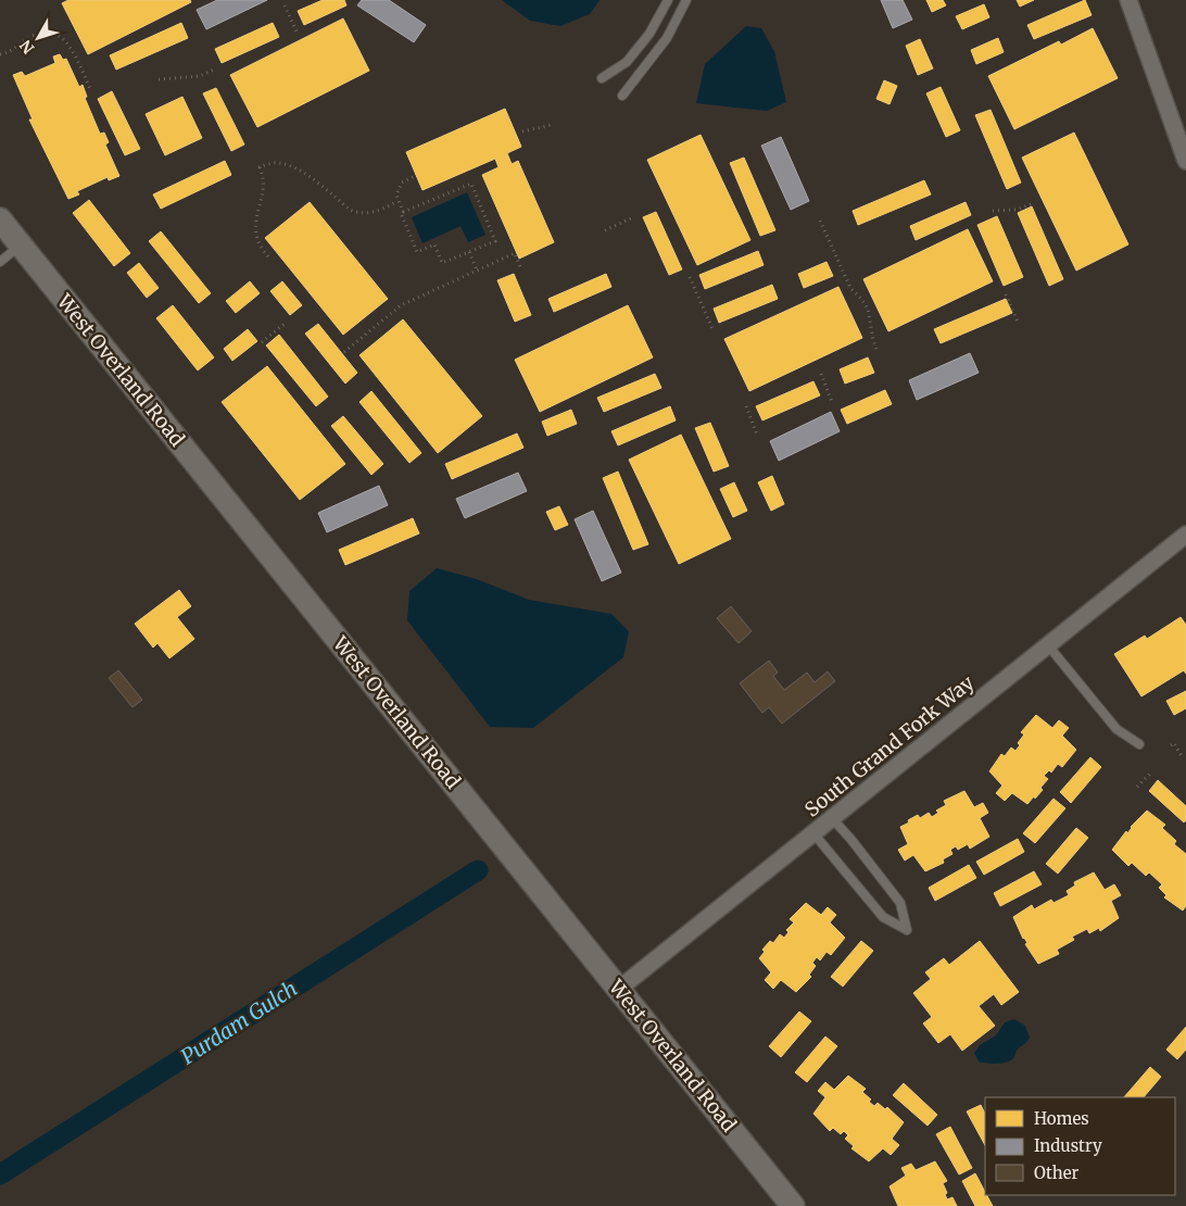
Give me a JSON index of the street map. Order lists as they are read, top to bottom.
{
  "streets": {
    "street": ["West Overland Road", "South Grand Fork Way"]
  },
  "crossings": [
    ["West Overland Road", "South Grand Fork Way"]
  ],
  "water": ["Purdam Gulch"],
  "legend": ["Homes", "Industry", "Other"],
  "north": "bottom left"
}
